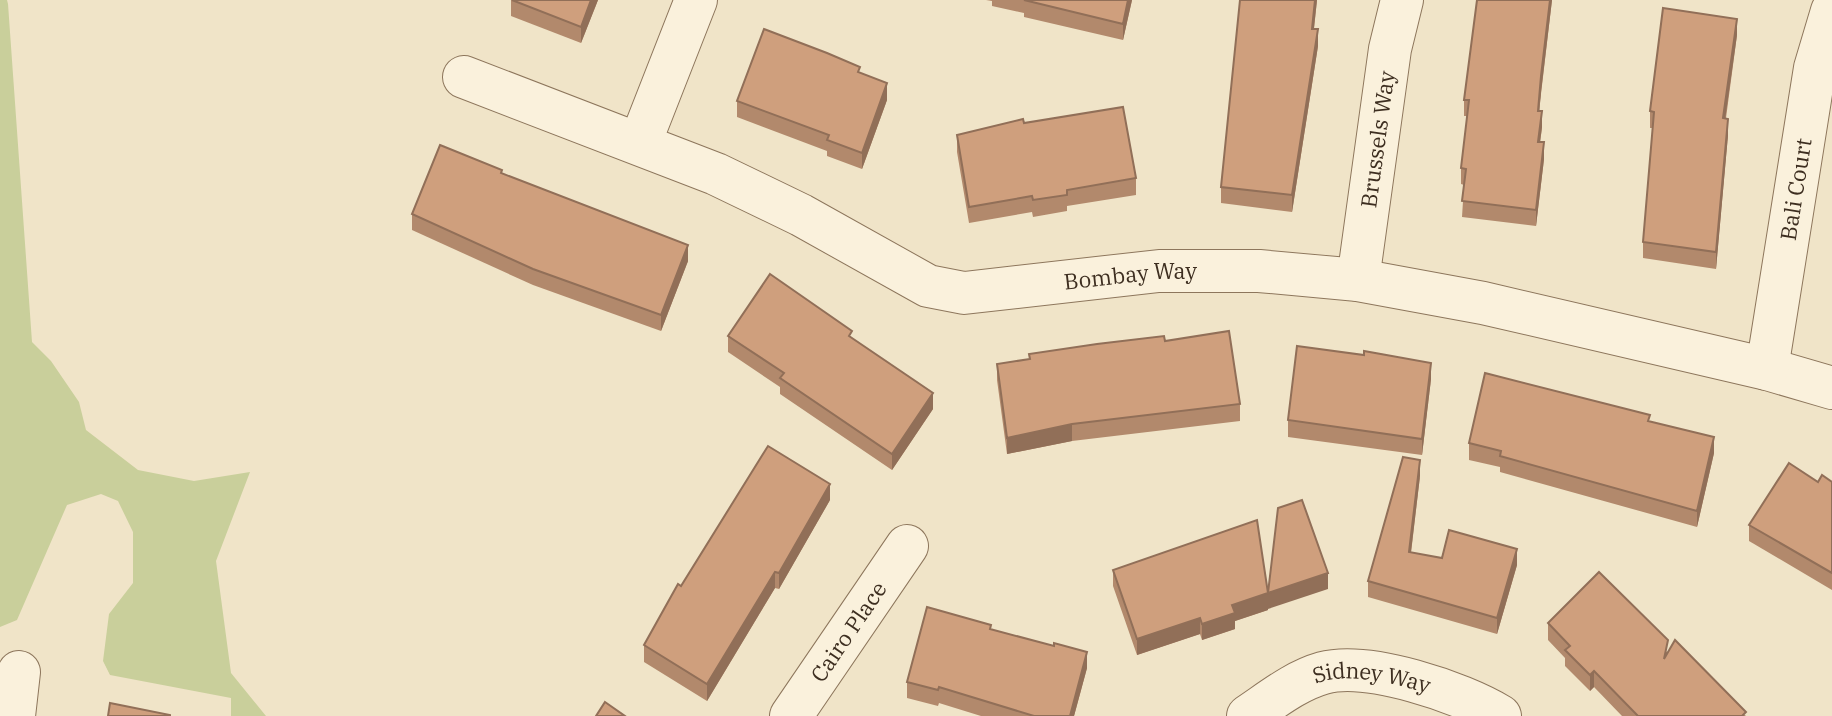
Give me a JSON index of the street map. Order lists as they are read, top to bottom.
{
  "streets": {
    "street": [
      "Brussels Way",
      "Bali Court",
      "Bombay Way",
      "Cairo Place",
      "Sidney Way"
    ]
  },
  "crossings": [
    ["Brussels Way", "Bombay Way"],
    ["Bali Court", "Bombay Way"]
  ]
}
